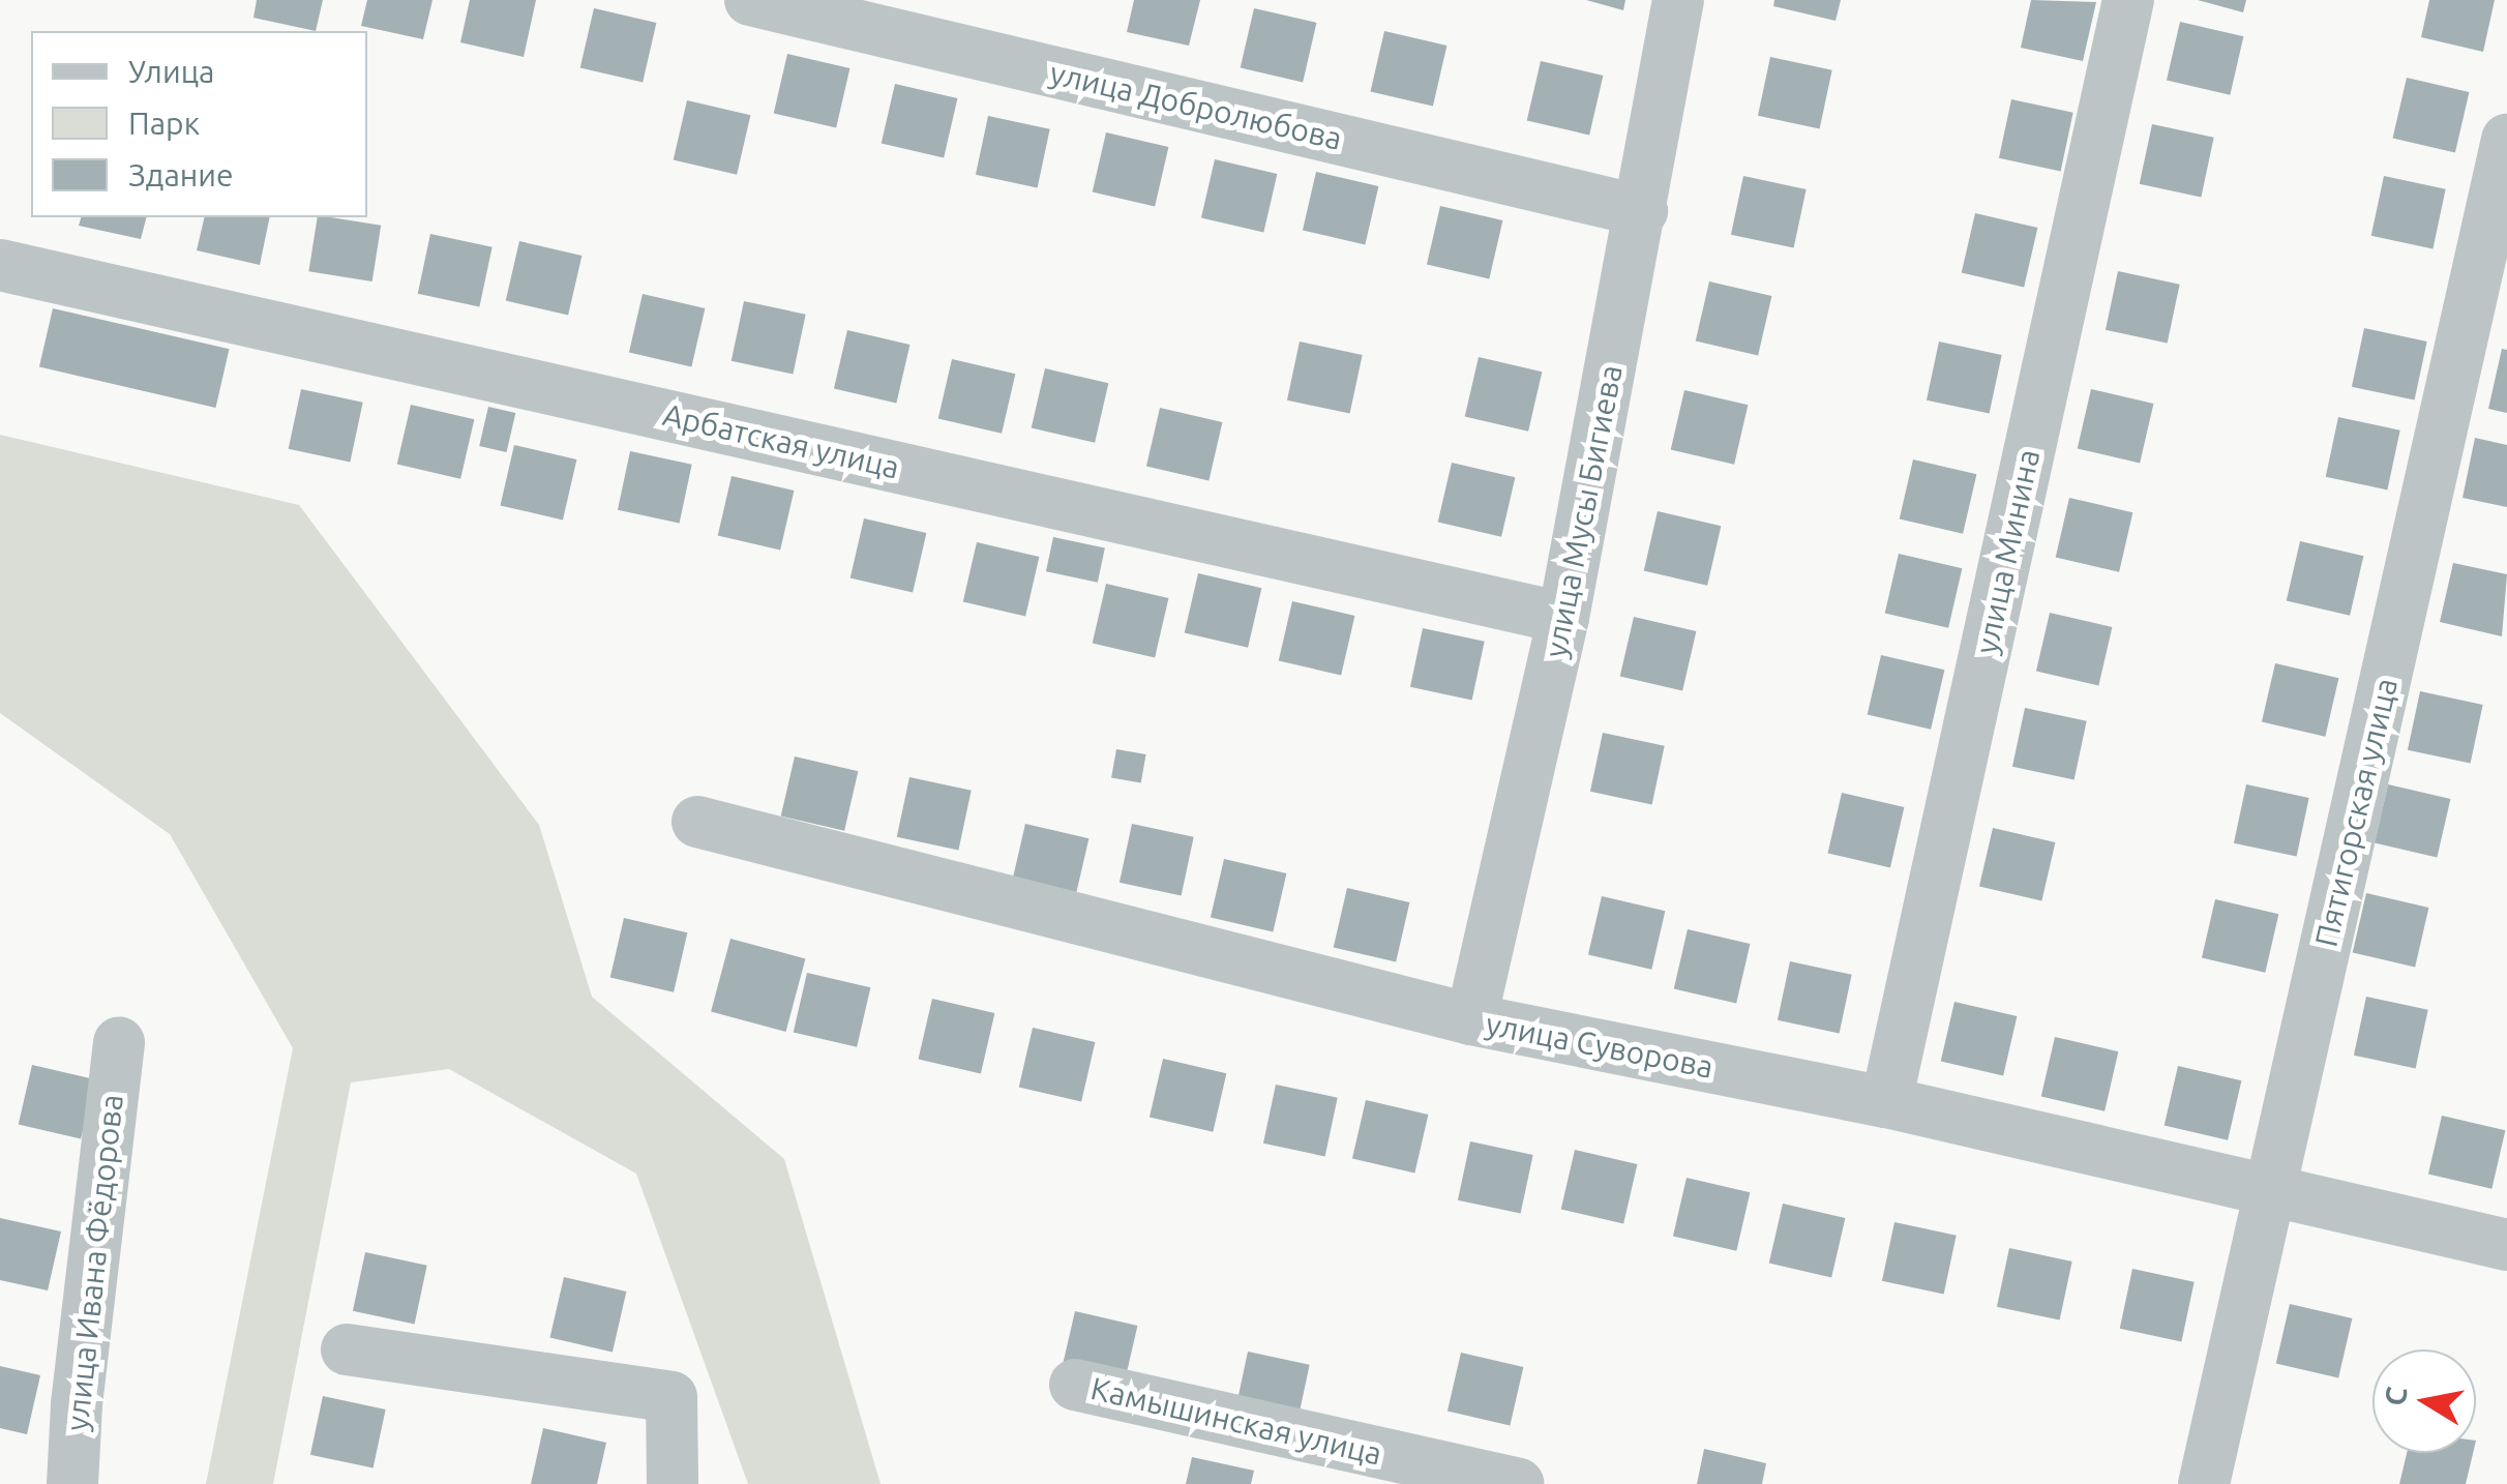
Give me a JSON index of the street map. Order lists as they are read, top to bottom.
{
  "streets": {
    "street": [
      "улица Добролюбова",
      "Арбатская улица",
      "улица Мусы Бигиева",
      "улица Минина",
      "Пятигорская улица",
      "улица Суворова",
      "улица Ивана Фёдорова",
      "Камышинская улица"
    ]
  },
  "crossings": [
    ["улица Добролюбова", "улица Мусы Бигиева"],
    ["Арбатская улица", "улица Мусы Бигиева"],
    ["улица Мусы Бигиева", "улица Суворова"],
    ["улица Минина", "улица Суворова"],
    ["Пятигорская улица", "улица Суворова"]
  ],
  "legend": ["Улица", "Парк", "Здание"],
  "north": "left"
}
